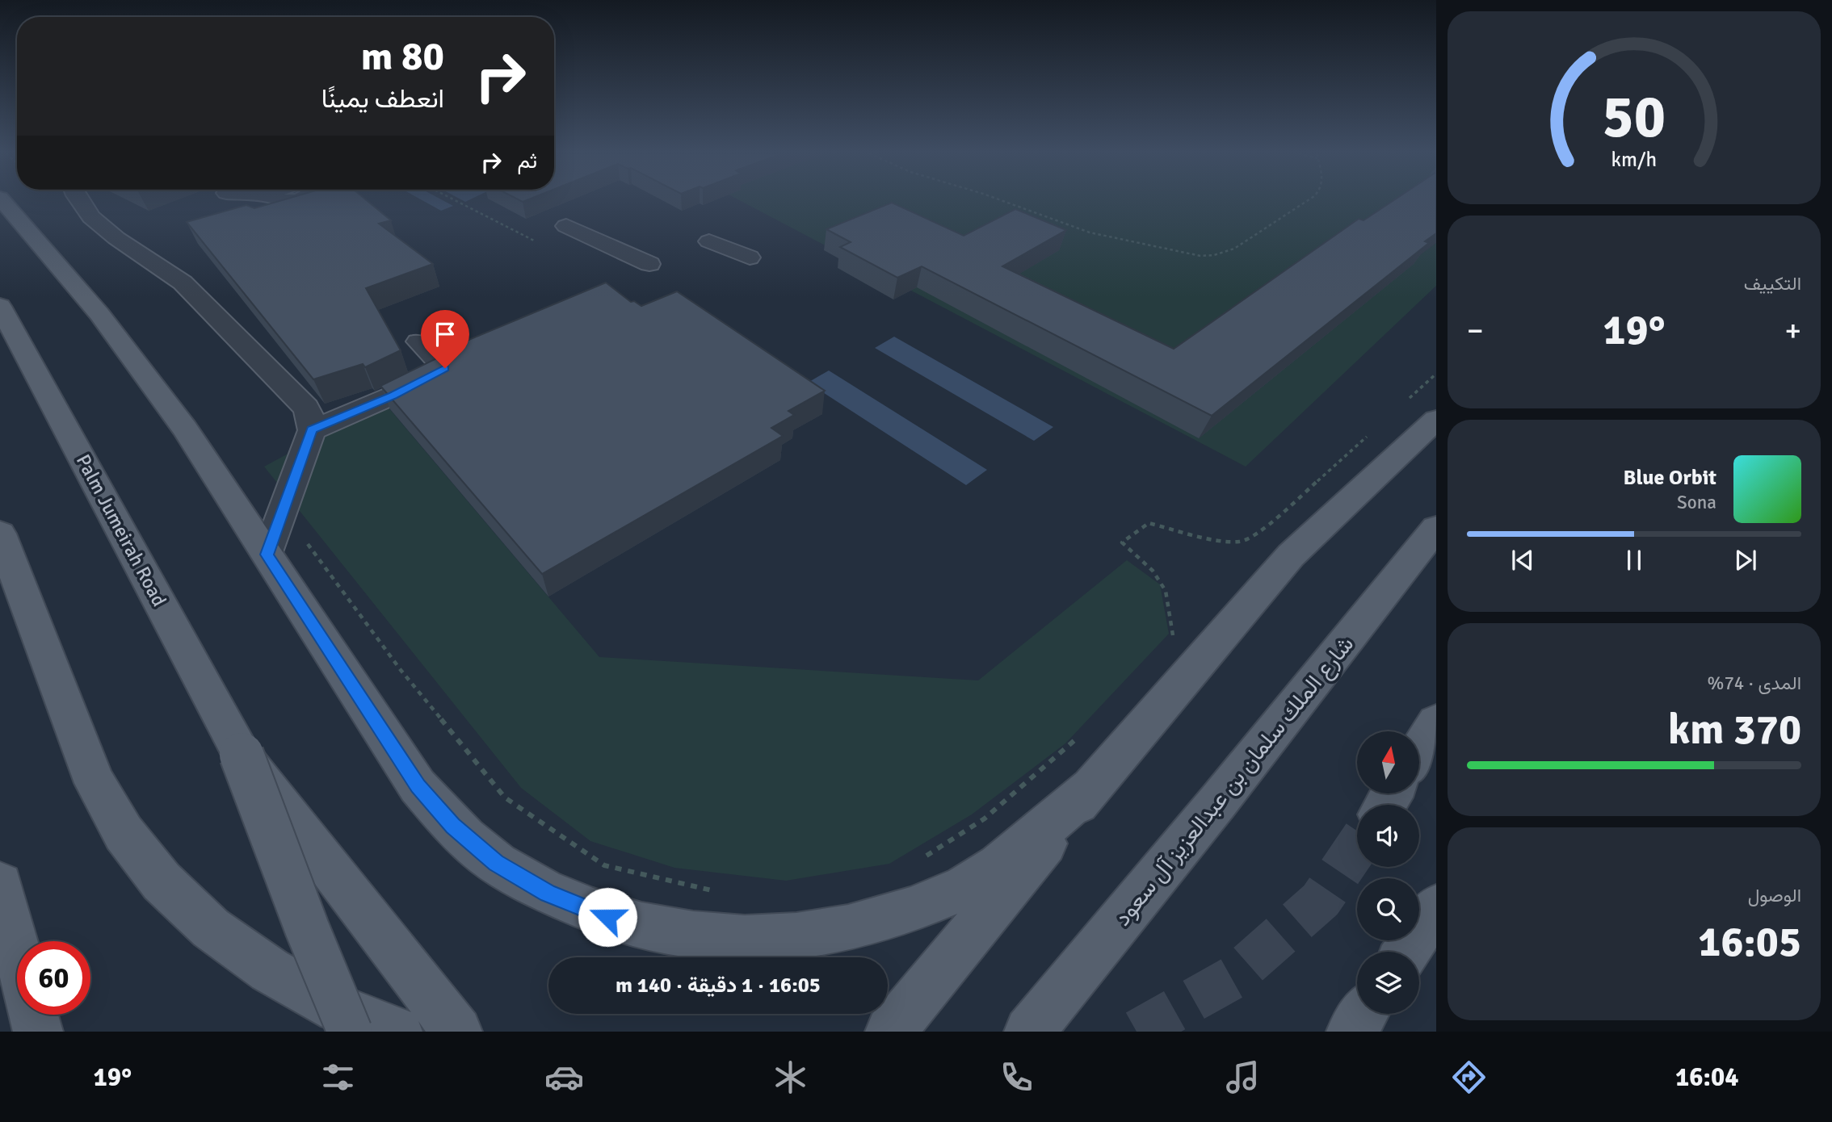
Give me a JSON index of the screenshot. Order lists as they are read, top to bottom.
{
  "streets": {
    "main road": ["Palm Jumeirah Road", "شارع الملك سلمان بن عبدالعزيز آل سعود"]
  },
  "north": "top",
  "page": {
    "turn": ["80 m", "انعطف يمينًا"],
    "then": "ثم",
    "tile": [
      "التكييف",
      ["المدى · 74%", "370 km"],
      ["الوصول", "16:05"]
    ],
    "heat": ["−", "19°", "+"],
    "song": ["Blue Orbit", "Sona"],
    "limit": "60",
    "trip": "16:05 · 1 دقيقة · 140 m",
    "tabs": ["16:04", "19°"],
    "gauge": ["50", "km/h"]
  }
}
